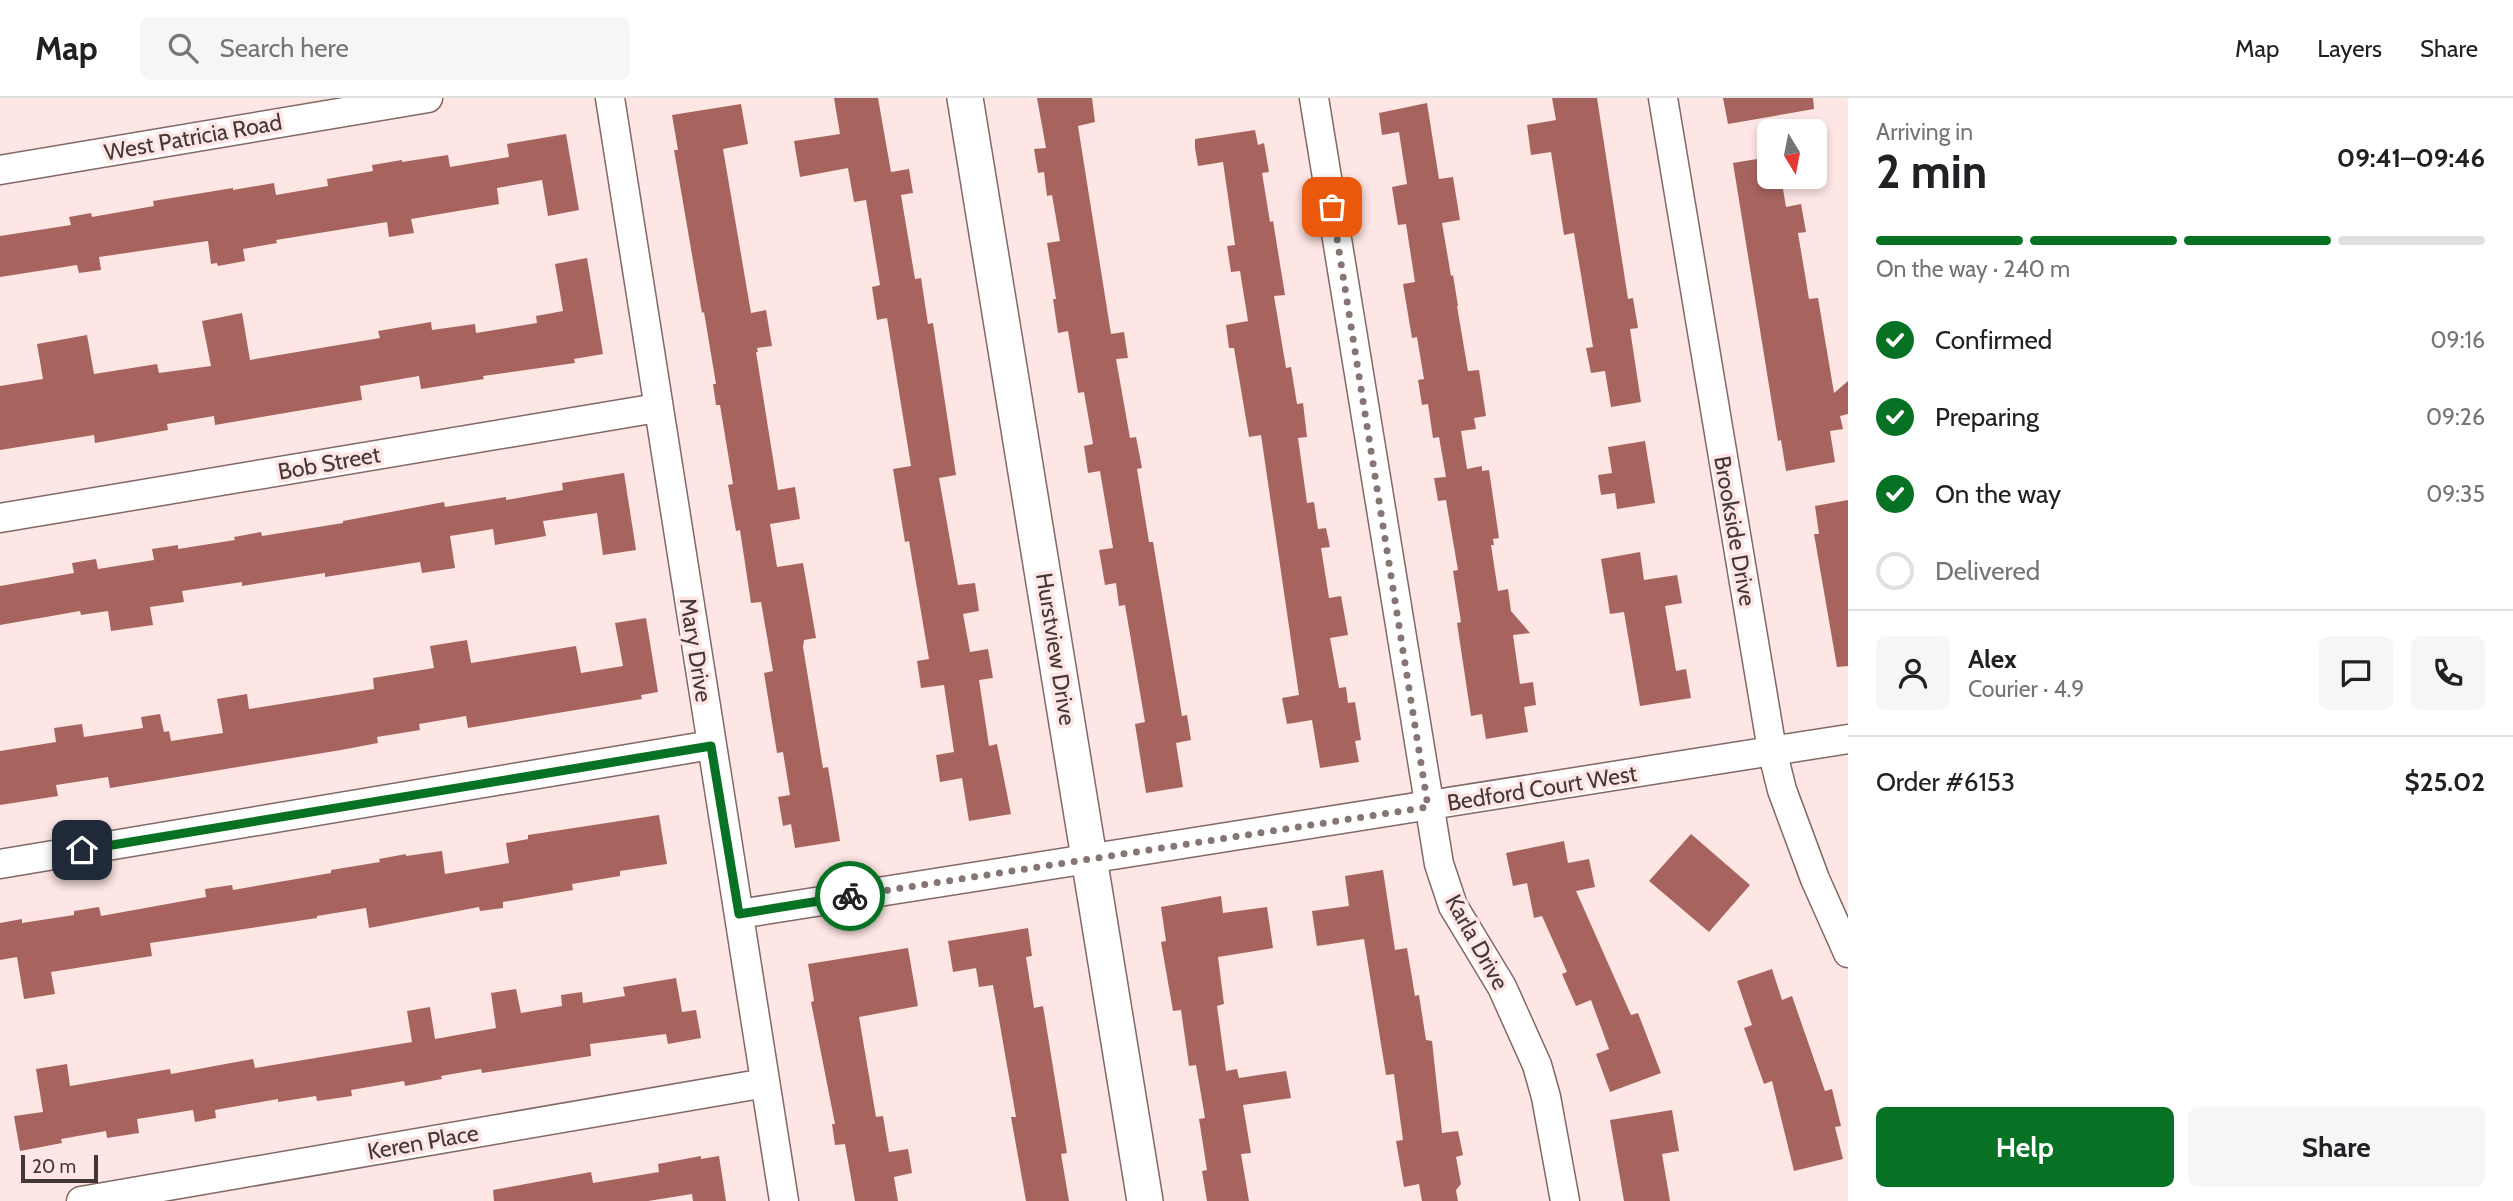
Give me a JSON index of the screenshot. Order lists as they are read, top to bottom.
{
  "streets": {
    "street": [
      "West Patricia Road",
      "Bob Street",
      "Brookside Drive",
      "Hurstview Drive",
      "Mary Drive",
      "Bedford Court West",
      "Karla Drive",
      "Keren Place"
    ]
  },
  "crossings": [
    ["Bob Street", "Mary Drive"],
    ["Brookside Drive", "Bedford Court West"],
    ["Hurstview Drive", "Bedford Court West"],
    ["Mary Drive", "Bedford Court West"],
    ["Mary Drive", "Keren Place"],
    ["Bedford Court West", "Karla Drive"]
  ],
  "scale_bar": "20 m",
  "north": "bottom",
  "page": {
    "header": "Map",
    "search": "Search here",
    "nav": ["Map", "Layers", "Share"],
    "heading": ["2 min", "Arriving in", "09:41–09:46"],
    "panel": [
      "Alex",
      "Courier · 4.9",
      "Order #6153",
      "$25.02"
    ],
    "bar": "On the way · 240 m",
    "list": [
      ["Confirmed", "09:16"],
      ["Preparing", "09:26"],
      ["On the way", "09:35"],
      "Delivered"
    ],
    "buttons": ["Help", "Share"],
    "scale": "20 m"
  }
}
